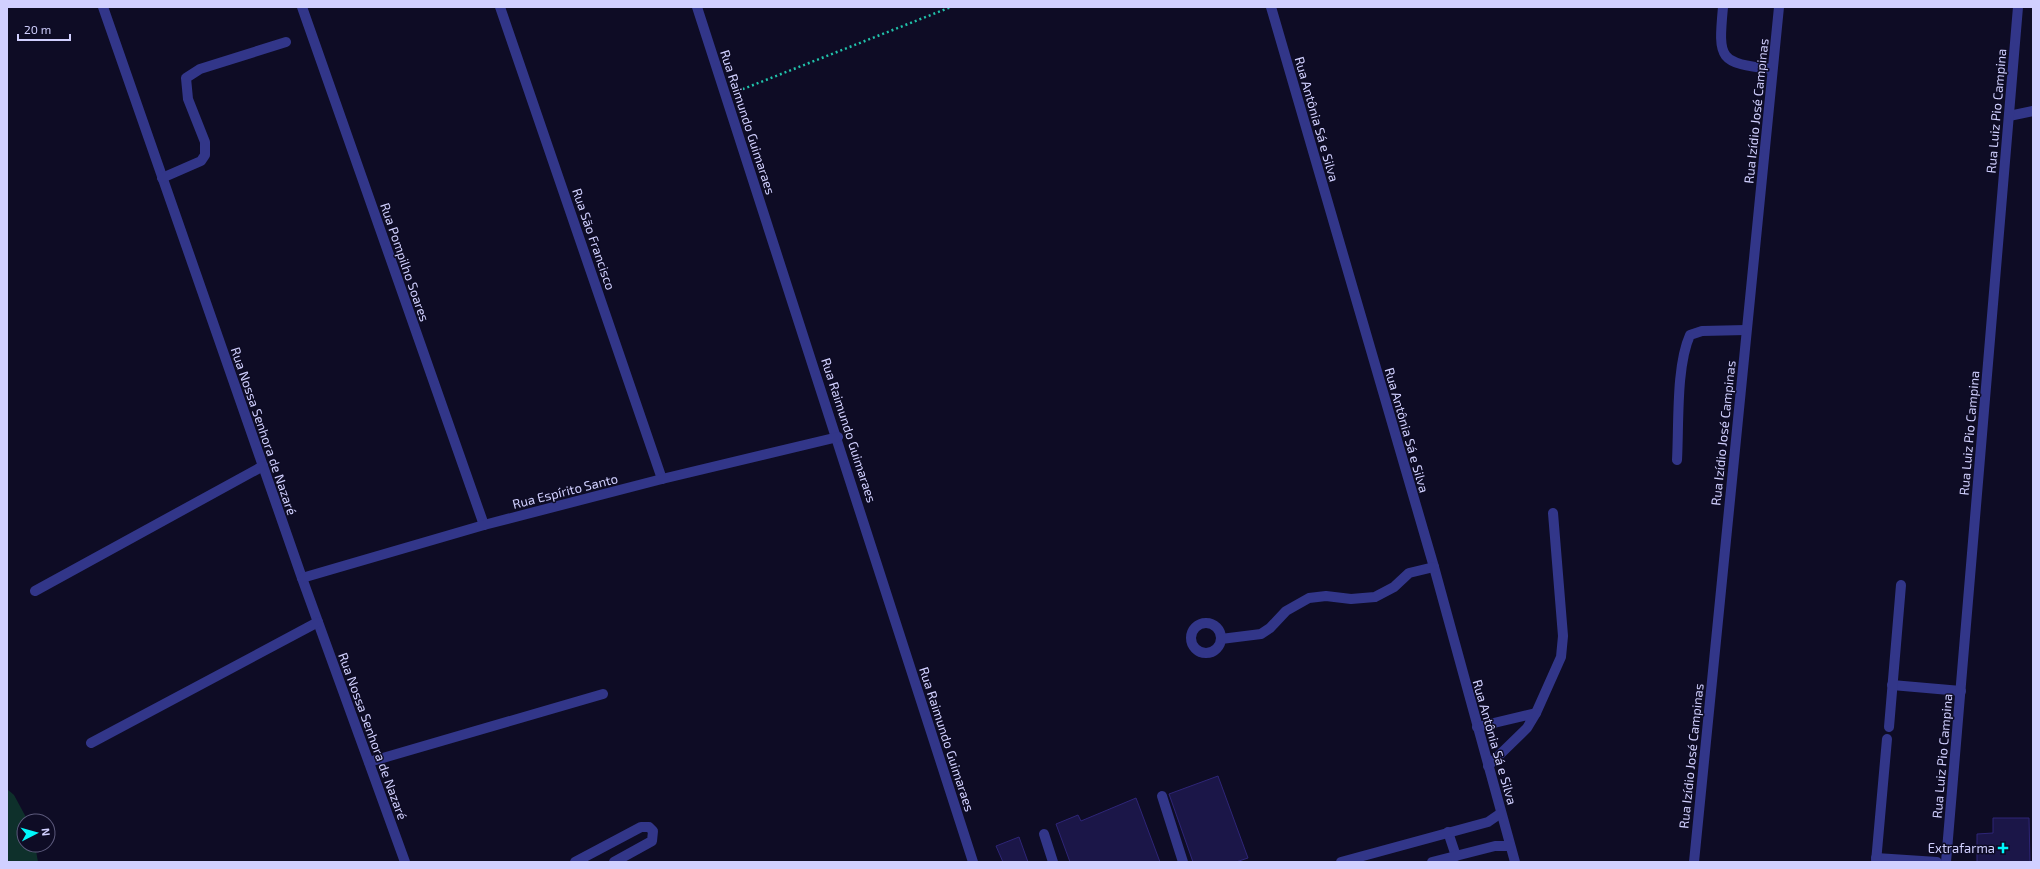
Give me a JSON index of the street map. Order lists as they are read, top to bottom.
{
  "streets": {
    "street": [
      "Rua Izídio José Campinas",
      "Rua Luiz Pio Campina",
      "Rua Antônia Sá e Silva",
      "Rua Raimundo Guimaraes",
      "Rua São Francisco",
      "Rua Pompilho Soares",
      "Rua Nossa Senhora de Nazaré",
      "Rua Espírito Santo"
    ]
  },
  "crossings": [
    ["Rua Raimundo Guimaraes", "Rua Espírito Santo"],
    ["Rua São Francisco", "Rua Espírito Santo"],
    ["Rua Pompilho Soares", "Rua Espírito Santo"],
    ["Rua Nossa Senhora de Nazaré", "Rua Espírito Santo"]
  ],
  "places": {
    "health": ["Extrafarma"]
  },
  "scale_bar": "20 m",
  "north": "right"
}
